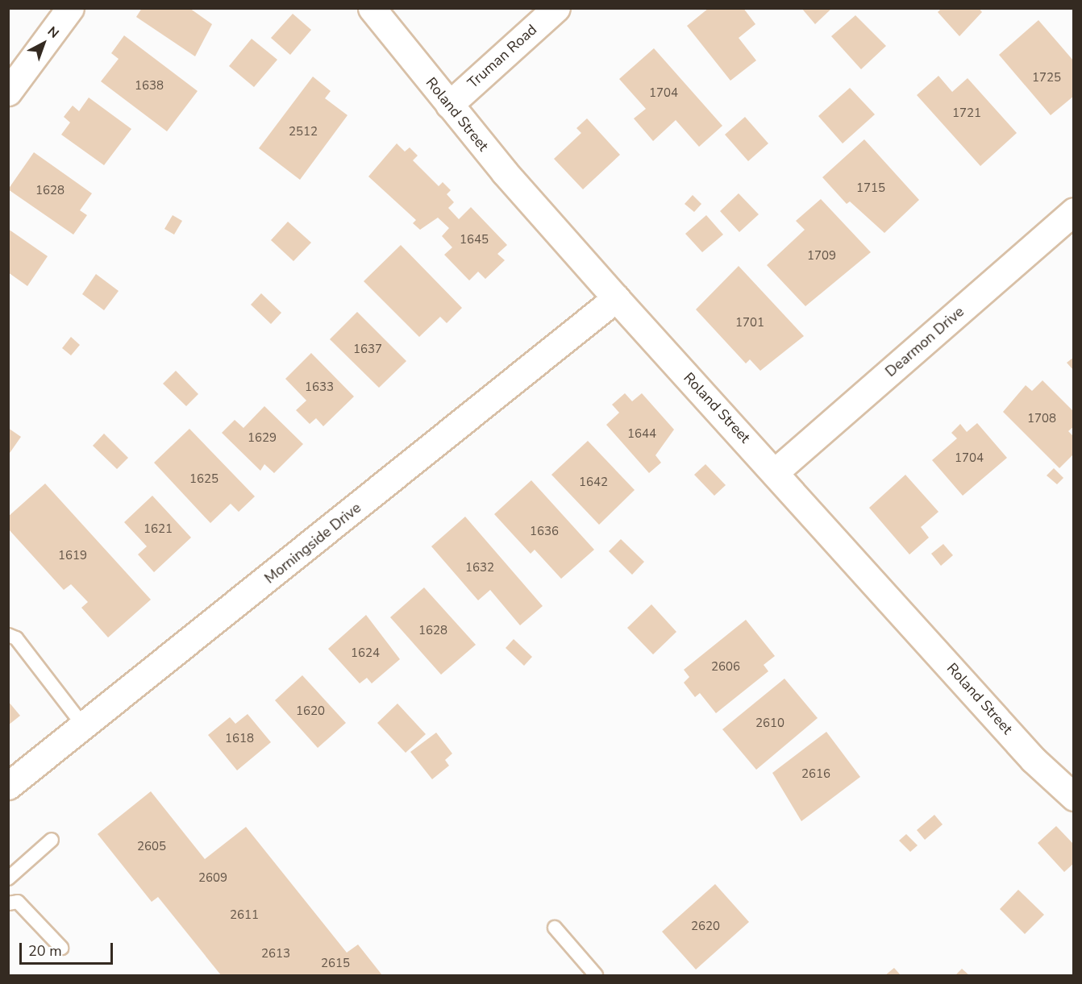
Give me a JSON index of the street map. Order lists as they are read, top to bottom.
{
  "streets": {
    "street": [
      "Truman Road",
      "Roland Street",
      "Dearmon Drive",
      "Morningside Drive"
    ]
  },
  "crossings": [
    ["Truman Road", "Roland Street"],
    ["Roland Street", "Dearmon Drive"],
    ["Roland Street", "Morningside Drive"]
  ],
  "house_numbers": [
    "1725",
    "1638",
    "1704",
    "1721",
    "2512",
    "1715",
    "1628",
    "1645",
    "1709",
    "1701",
    "1637",
    "1633",
    "1708",
    "1644",
    "1629",
    "1704",
    "1625",
    "1642",
    "1621",
    "1636",
    "1619",
    "1632",
    "1628",
    "1624",
    "2606",
    "1620",
    "2610",
    "1618",
    "2616",
    "2605",
    "2609",
    "2611",
    "2620",
    "2613",
    "2615"
  ],
  "scale_bar": "20 m",
  "north": "top right"
}
